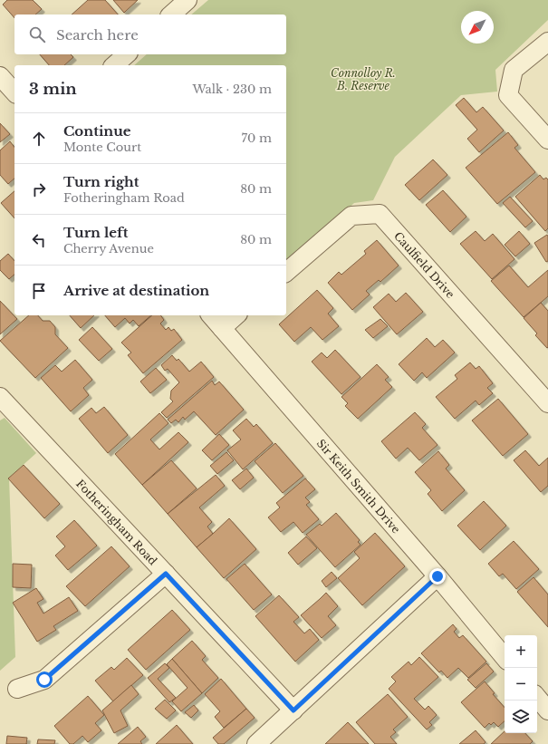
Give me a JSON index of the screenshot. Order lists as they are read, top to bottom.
{
  "streets": {
    "street": ["Caulfield Drive", "Sir Keith Smith Drive", "Fotheringham Road"]
  },
  "parks": ["Connolloy R. B. Reserve"],
  "north": "bottom left",
  "page": {
    "search": "Search here",
    "heading": ["3 min", "Walk · 230 m"],
    "list": [
      ["Continue", "Monte Court", "70 m"],
      ["Turn right", "Fotheringham Road", "80 m"],
      ["Turn left", "Cherry Avenue", "80 m"],
      "Arrive at destination"
    ],
    "map_buttons": ["+", "−"]
  }
}
